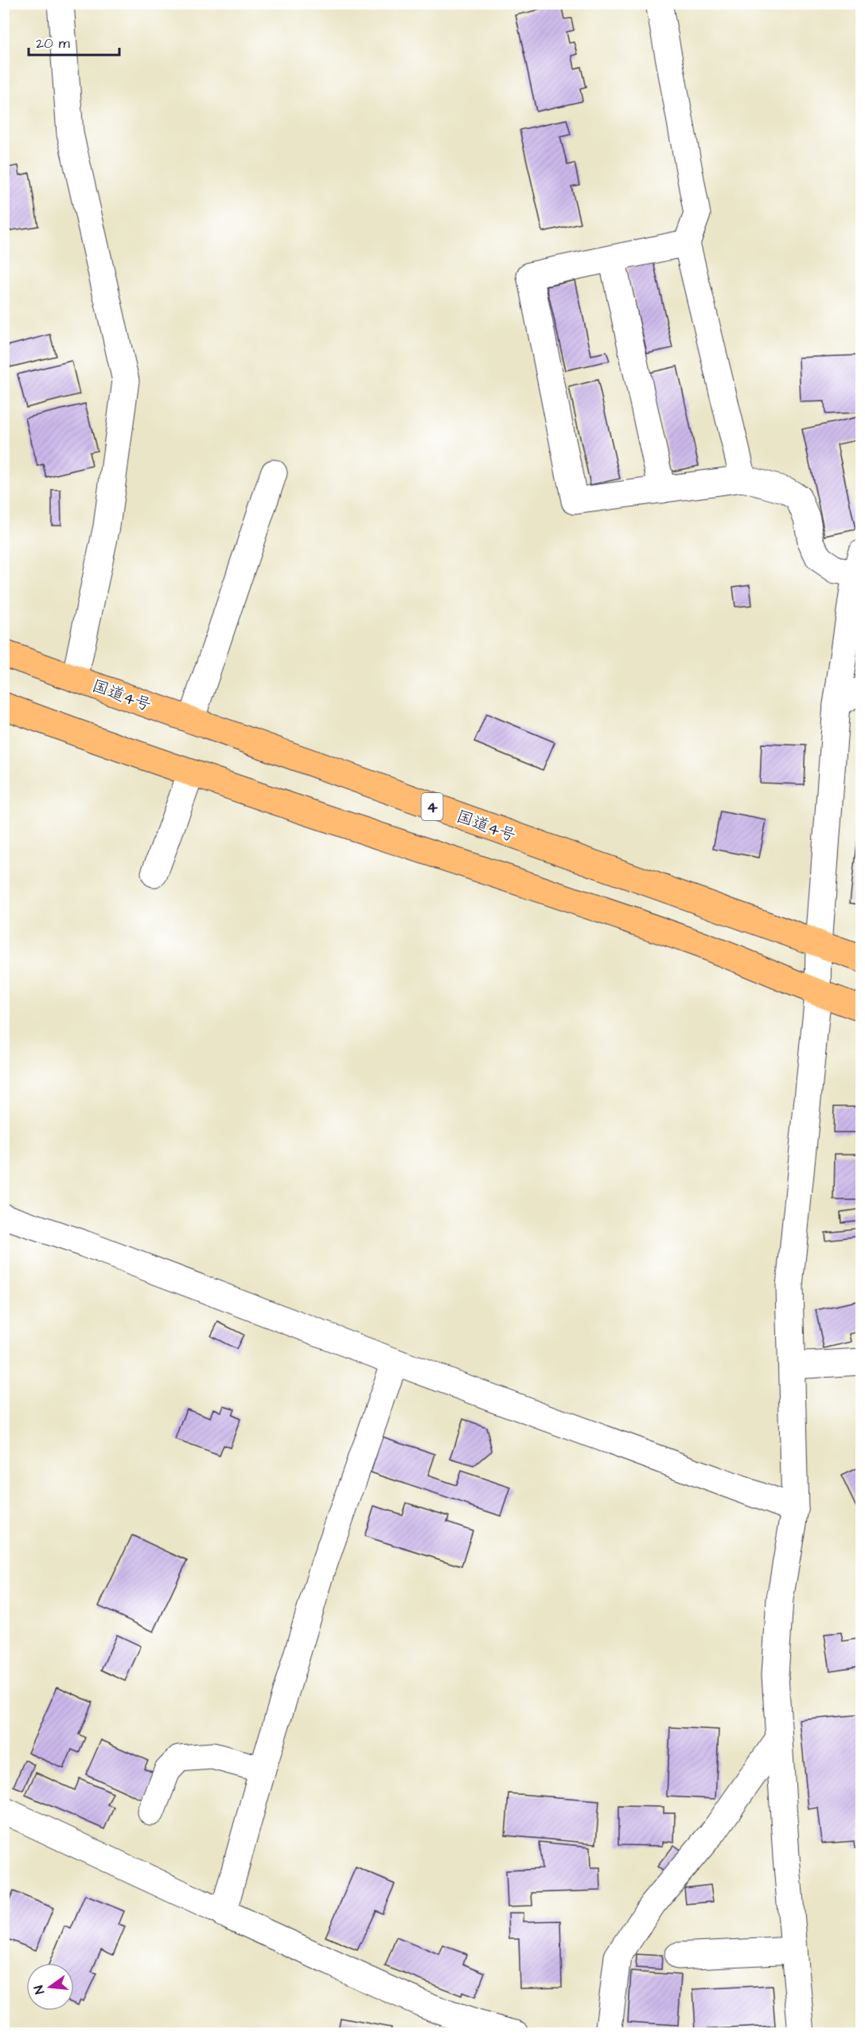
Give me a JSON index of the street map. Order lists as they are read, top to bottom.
{
  "streets": {
    "highway": ["国道4号", "4"]
  },
  "scale_bar": "20 m",
  "north": "left"
}
